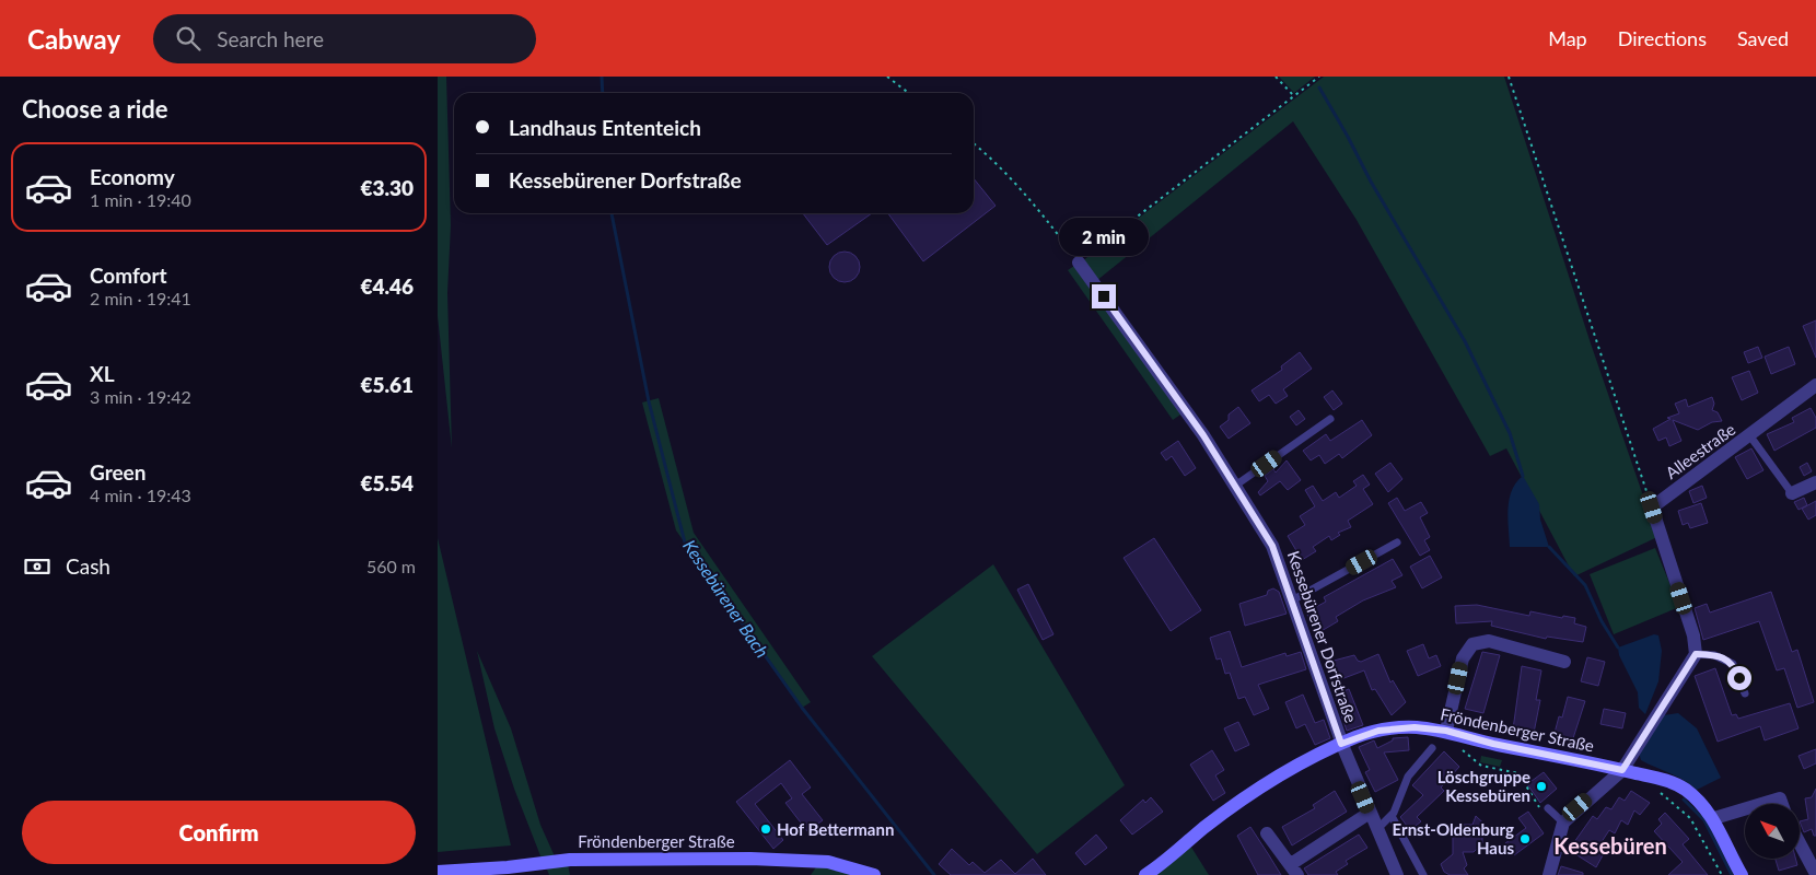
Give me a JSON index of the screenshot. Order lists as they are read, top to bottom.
{
  "streets": {
    "main road": ["Fröndenberger Straße"],
    "street": ["Alleestraße", "Kessebürener Dorfstraße"]
  },
  "crossings": [
    ["Kessebürener Dorfstraße", "Fröndenberger Straße"]
  ],
  "districts": ["Kessebüren"],
  "water": ["Kessebürener Bach"],
  "places": ["Löschgruppe Kessebüren", "Hof Bettermann", "Ernst-Oldenburg Haus"],
  "north": "top left",
  "page": {
    "header": "Cabway",
    "search": "Search here",
    "nav": ["Map", "Directions", "Saved"],
    "heading": "Choose a ride",
    "banner": ["Landhaus Ententeich", "Kessebürener Dorfstraße"],
    "list": [
      {
        "name": "Economy",
        "note": "1 min · 19:40",
        "value": "€3.30"
      },
      {
        "name": "Comfort",
        "note": "2 min · 19:41",
        "value": "€4.46"
      },
      {
        "name": "XL",
        "note": "3 min · 19:42",
        "value": "€5.61"
      },
      {
        "name": "Green",
        "note": "4 min · 19:43",
        "value": "€5.54"
      }
    ],
    "bubble": "2 min",
    "pay": ["Cash", "560 m"],
    "buttons": "Confirm"
  }
}
